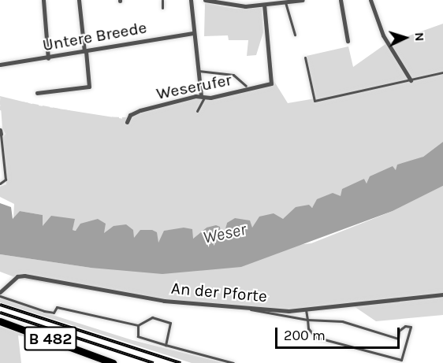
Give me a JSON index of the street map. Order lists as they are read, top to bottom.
{
  "streets": {
    "main road": ["B 482"],
    "street": ["Untere Breede", "Weserufer", "An der Pforte"]
  },
  "water": ["Weser"],
  "scale_bar": "200 m",
  "north": "right"
}
